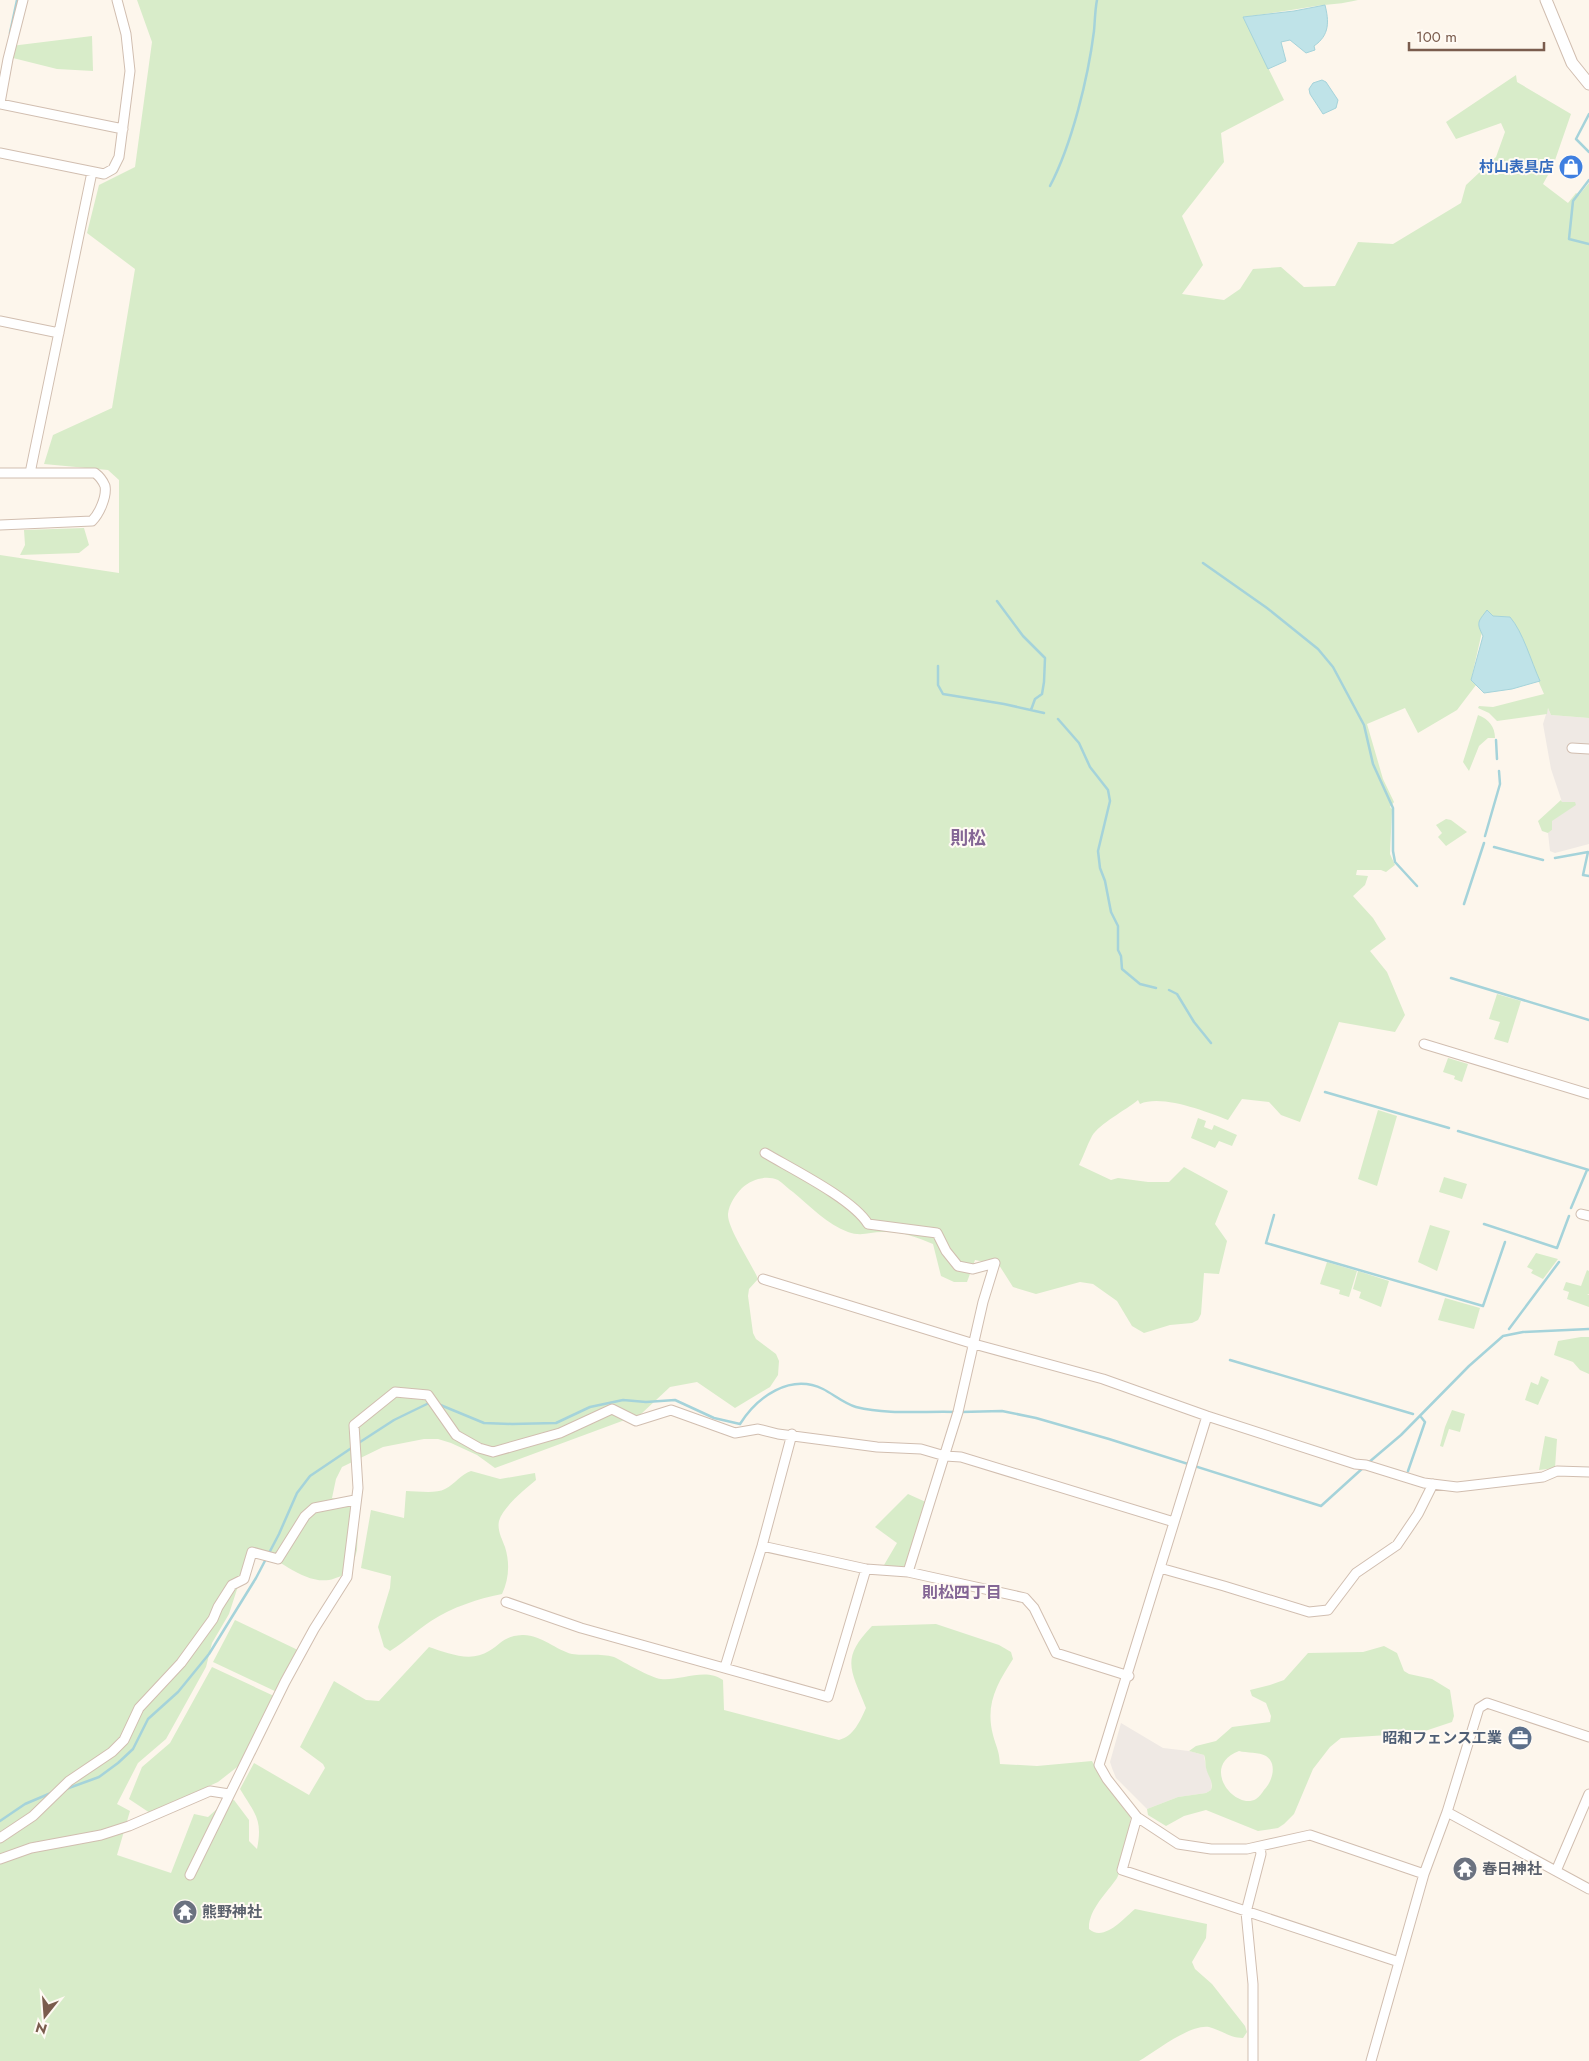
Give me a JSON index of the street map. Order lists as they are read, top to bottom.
{
  "districts": ["則松", "則松四丁目"],
  "places": {
    "shop": ["村山表具店"],
    "office": ["昭和フェンス工業"],
    "temple": ["春日神社", "熊野神社"]
  },
  "scale_bar": "100 m",
  "north": "bottom"
}
